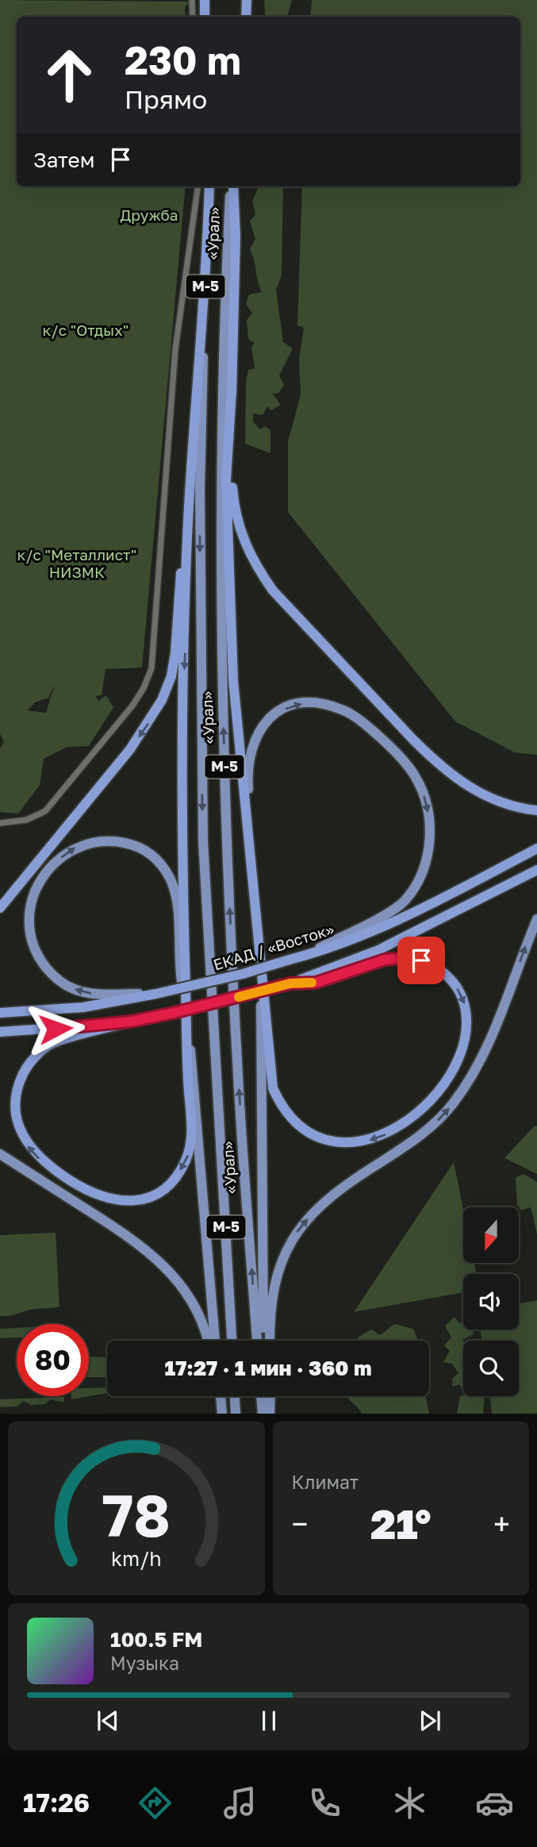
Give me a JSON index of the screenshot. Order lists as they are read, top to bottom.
{
  "streets": {
    "highway": ["«Урал»", "М-5", "ЕКАД / «Восток»"]
  },
  "parks": ["Дружба", "к/с \"Отдых\"", "к/с \"Металлист\" НИЗМК"],
  "north": "bottom",
  "page": {
    "turn": ["230 m", "Прямо"],
    "then": "Затем",
    "limit": "80",
    "trip": "17:27 · 1 мин · 360 m",
    "tile": "Климат",
    "heat": ["−", "21°", "+"],
    "song": ["100.5 FM", "Музыка"],
    "tabs": "17:26",
    "gauge": ["78", "km/h"]
  }
}
